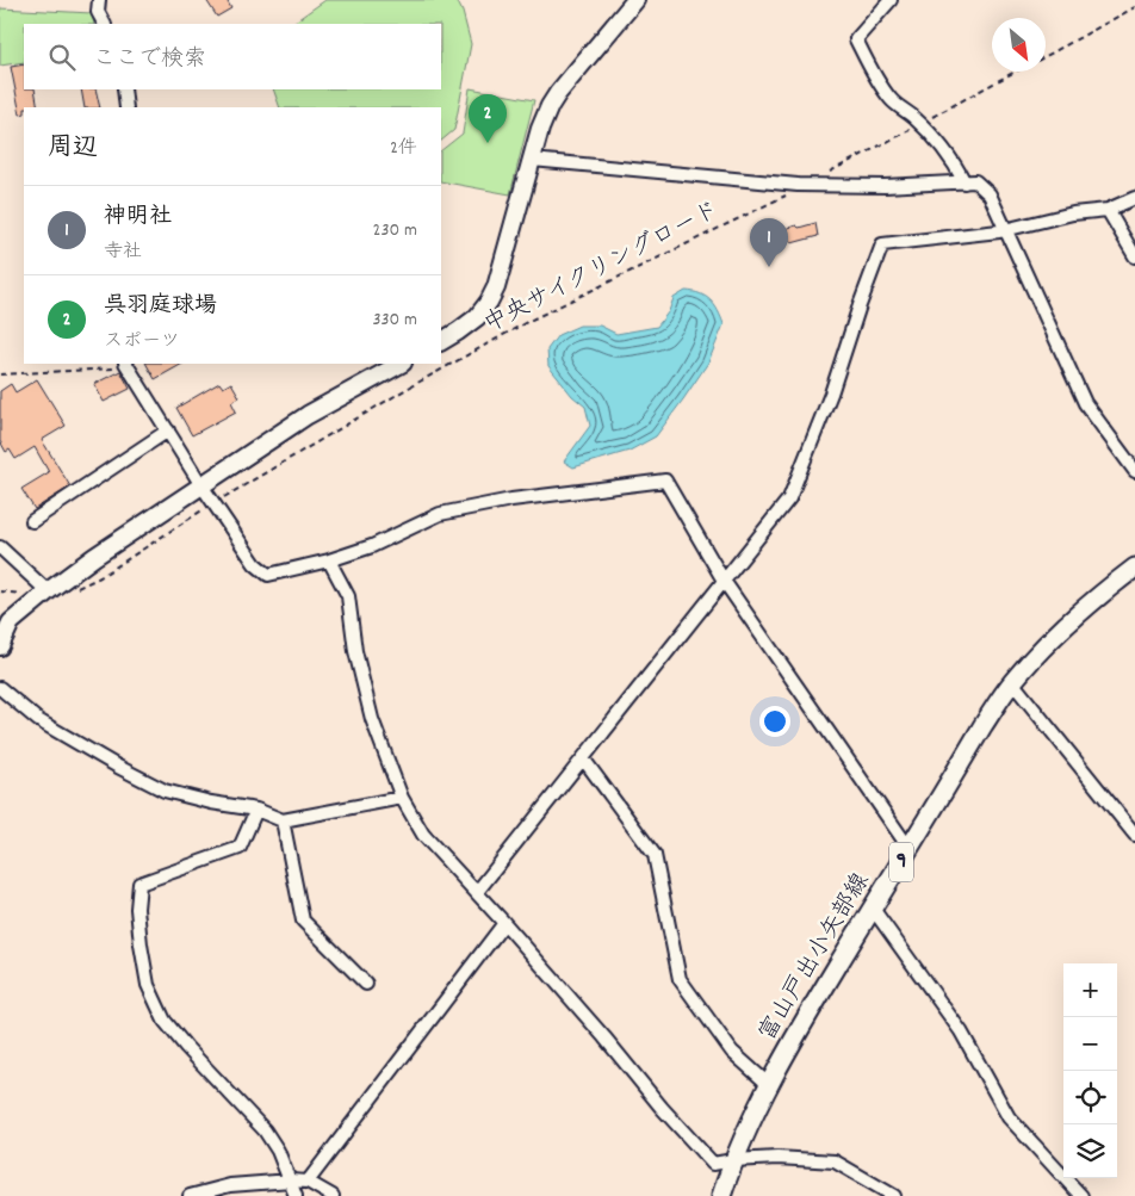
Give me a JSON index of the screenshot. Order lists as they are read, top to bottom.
{
  "streets": {
    "main road": ["9", "富山戸出小矢部線"],
    "path": ["中央サイクリングロード"]
  },
  "north": "bottom right",
  "page": {
    "search": "ここで検索",
    "pins": ["2", "1"],
    "heading": ["周辺", "2件"],
    "list": [
      {
        "mark": "1",
        "name": "神明社",
        "note": "寺社",
        "value": "230 m"
      },
      {
        "mark": "2",
        "name": "呉羽庭球場",
        "note": "スポーツ",
        "value": "330 m"
      }
    ],
    "map_buttons": ["+", "−"]
  }
}
